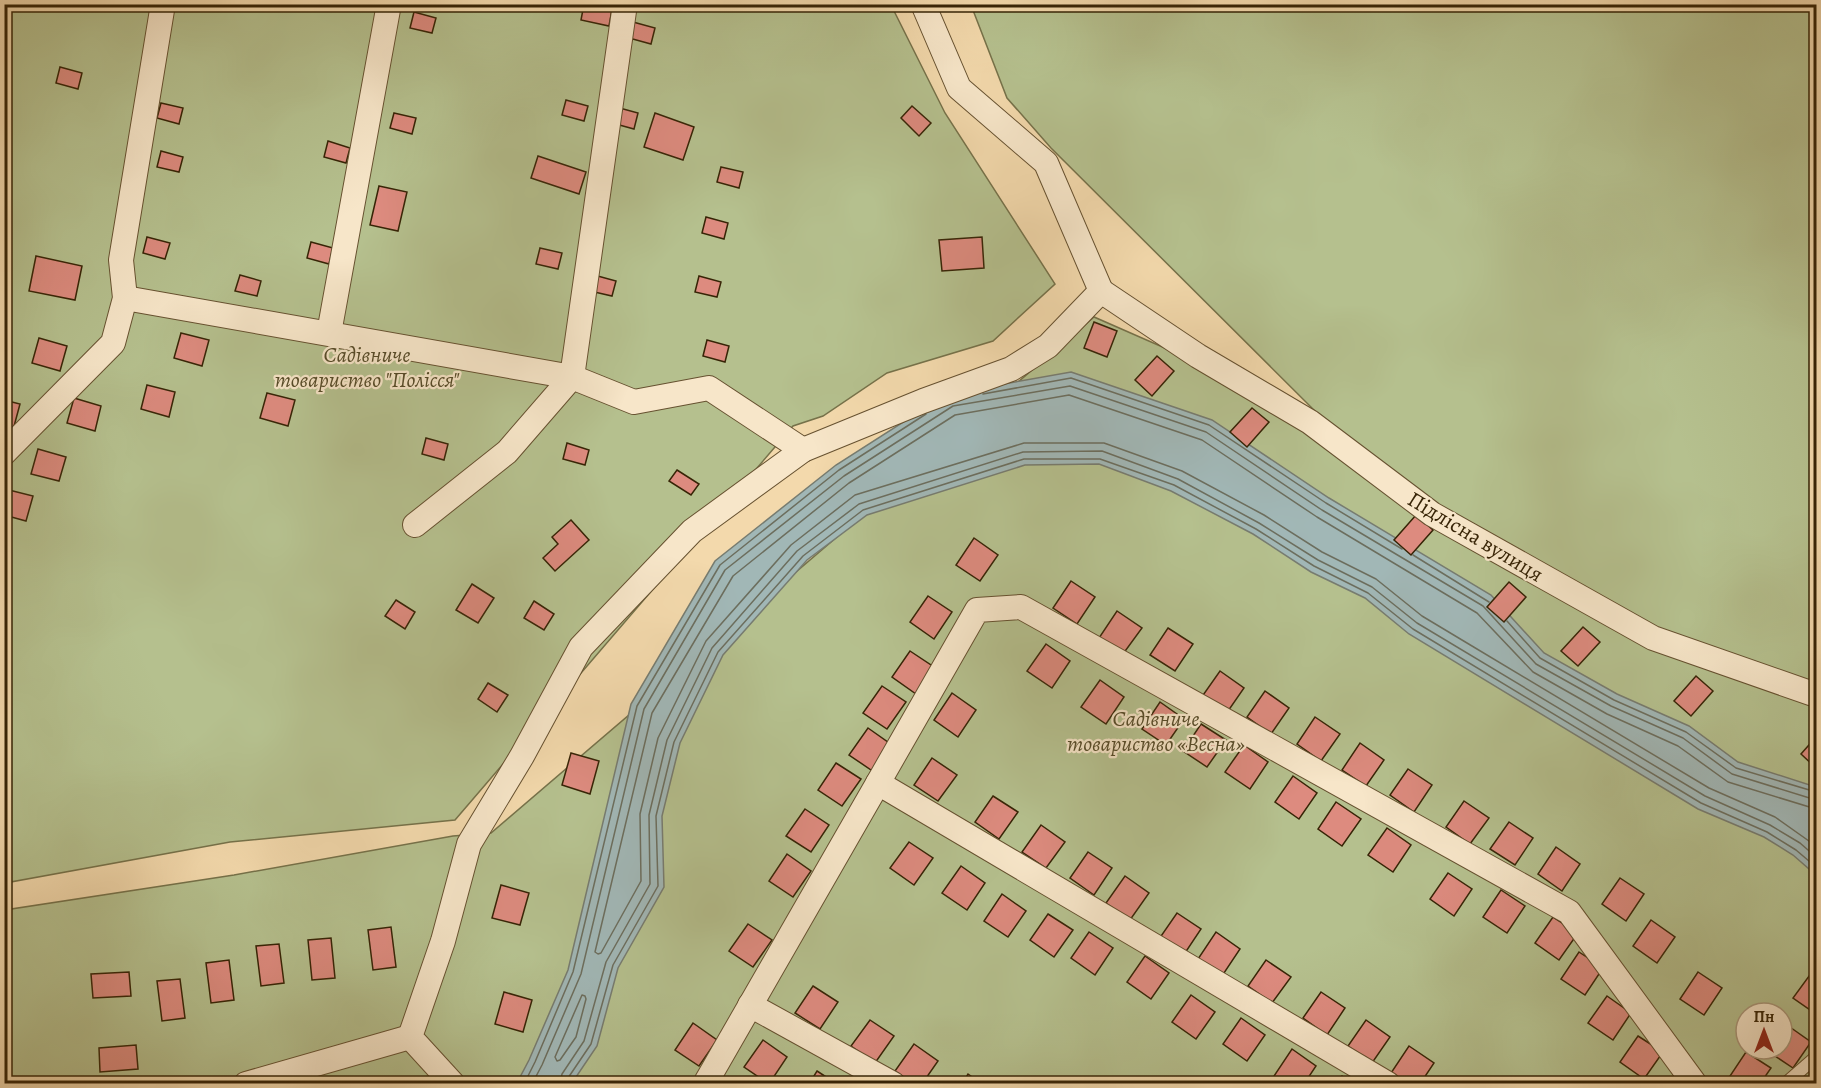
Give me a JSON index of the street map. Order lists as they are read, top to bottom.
{
  "streets": {
    "street": ["Підлісна вулиця"]
  },
  "parks": ["Садівниче товариство \"Полісся\"", "Садівниче товариство «Весна»"],
  "north": "top"
}
